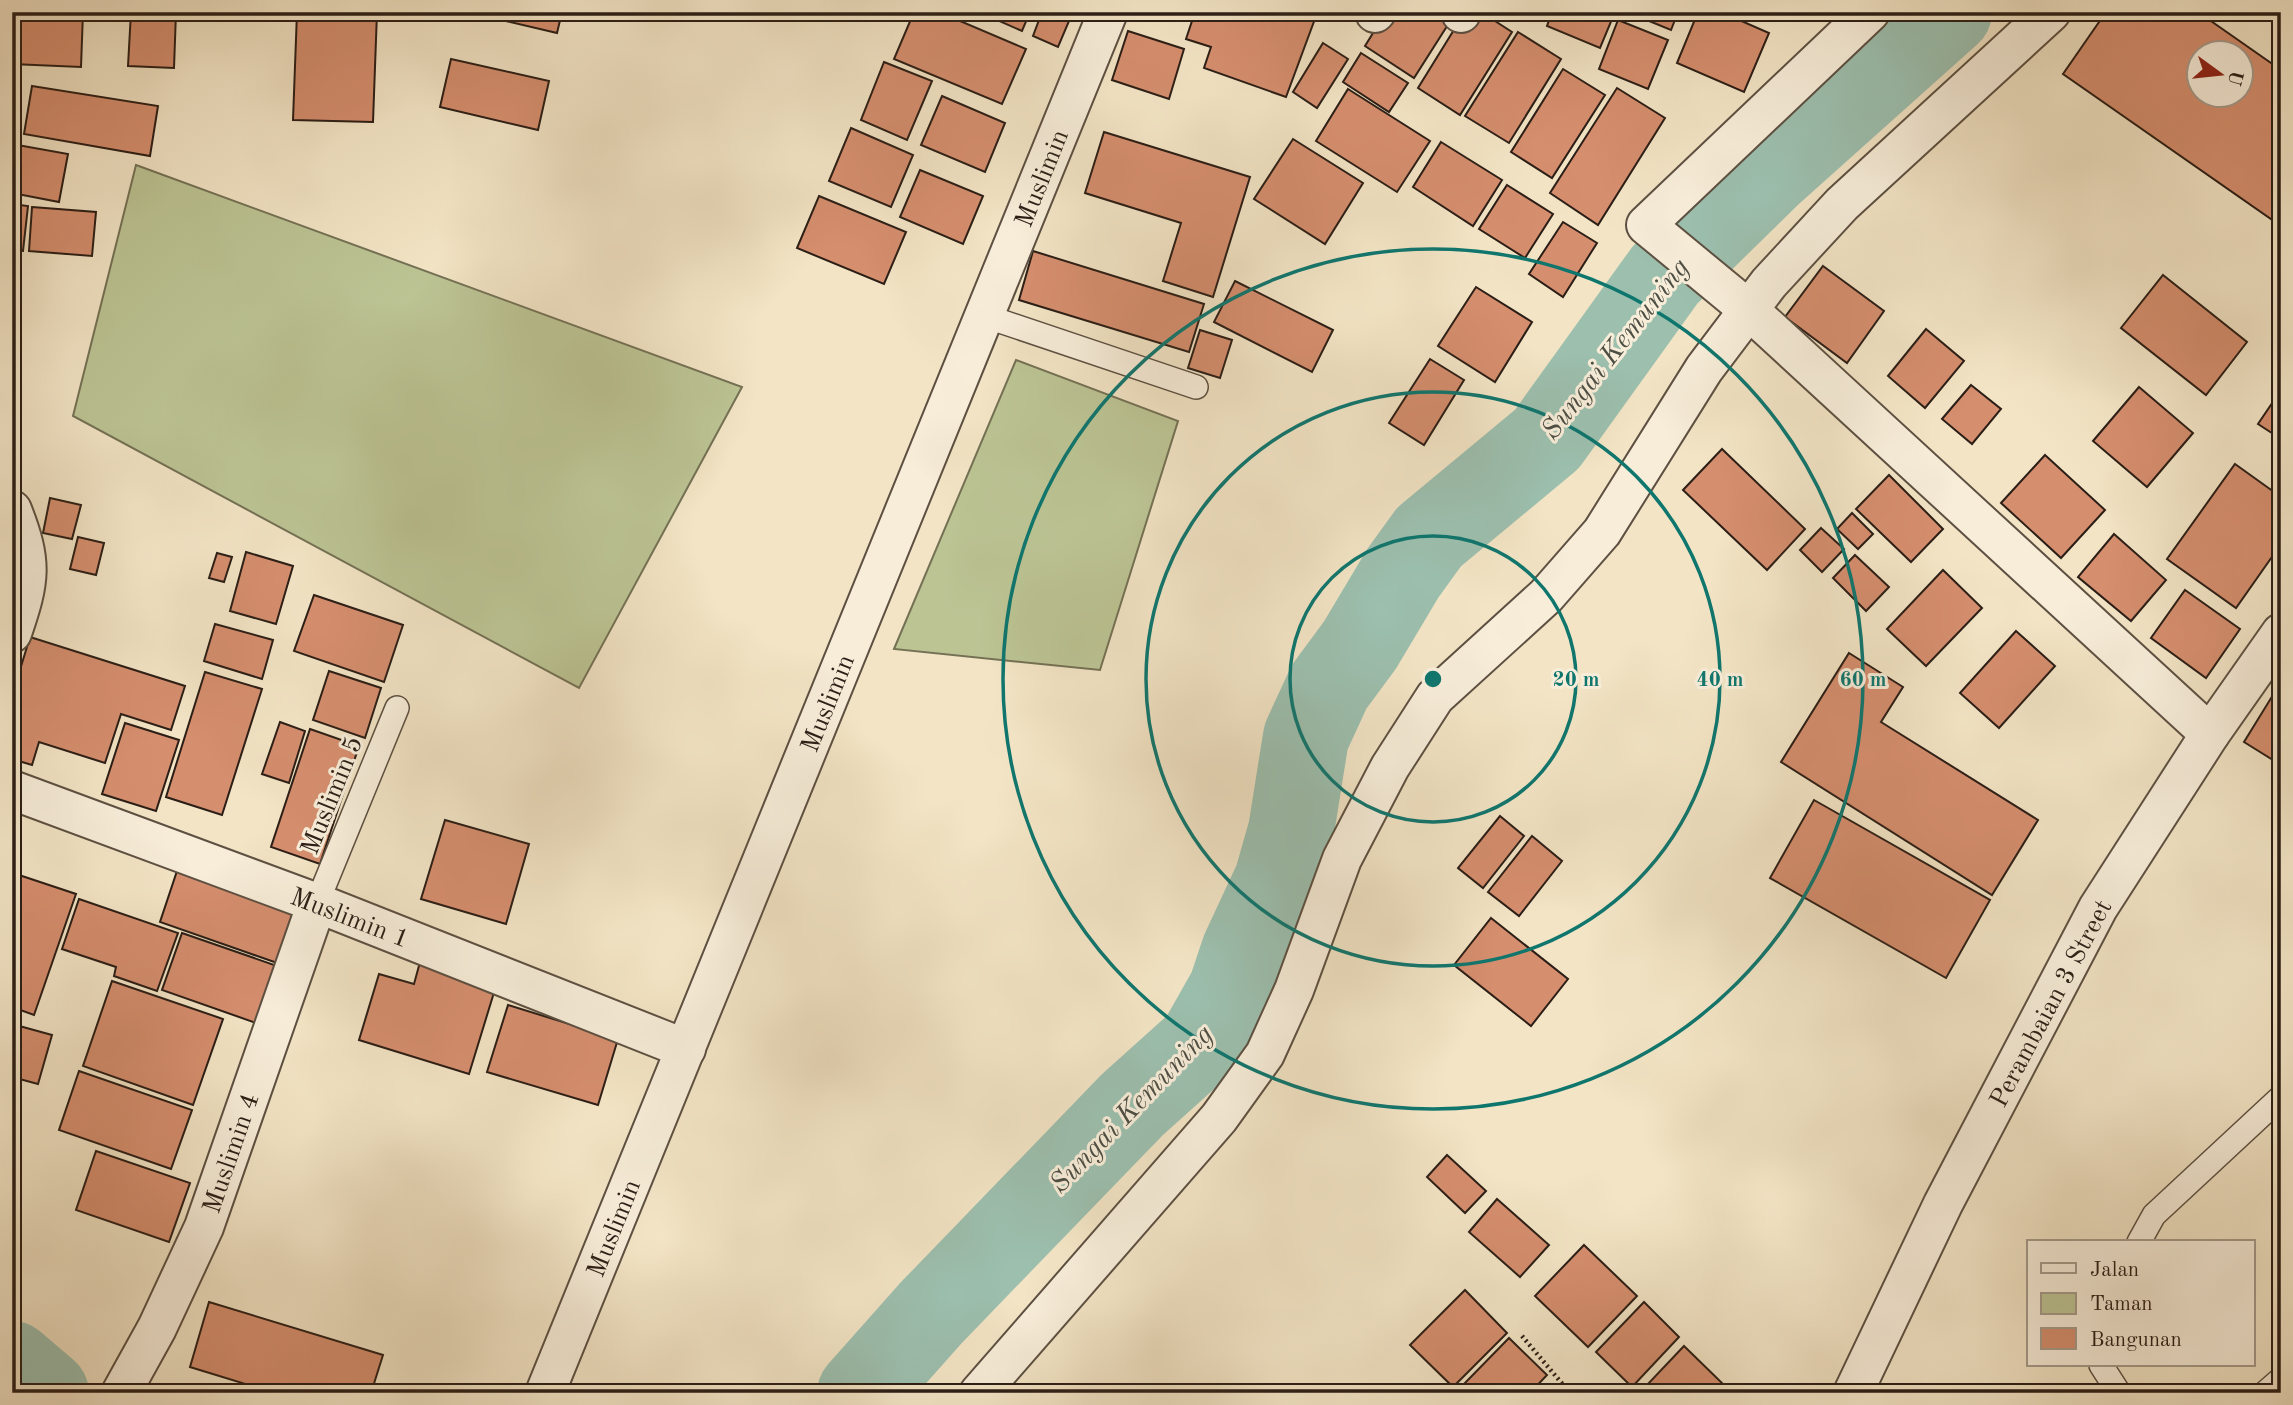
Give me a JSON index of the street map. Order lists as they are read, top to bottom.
{
  "streets": {
    "street": [
      "Muslimin",
      "Muslimin 1",
      "Perambaian 3 Street",
      "Muslimin 4"
    ],
    "lane": ["Muslimin 5"]
  },
  "crossings": [
    ["Muslimin", "Muslimin 1"],
    ["Muslimin 5", "Muslimin 1"],
    ["Muslimin 5", "Muslimin 4"],
    ["Muslimin 1", "Muslimin 4"]
  ],
  "water": ["Sungai Kemuning"],
  "legend": ["Jalan", "Taman", "Bangunan"],
  "north": "right",
  "rings": ["20 m", "40 m", "60 m"]
}
